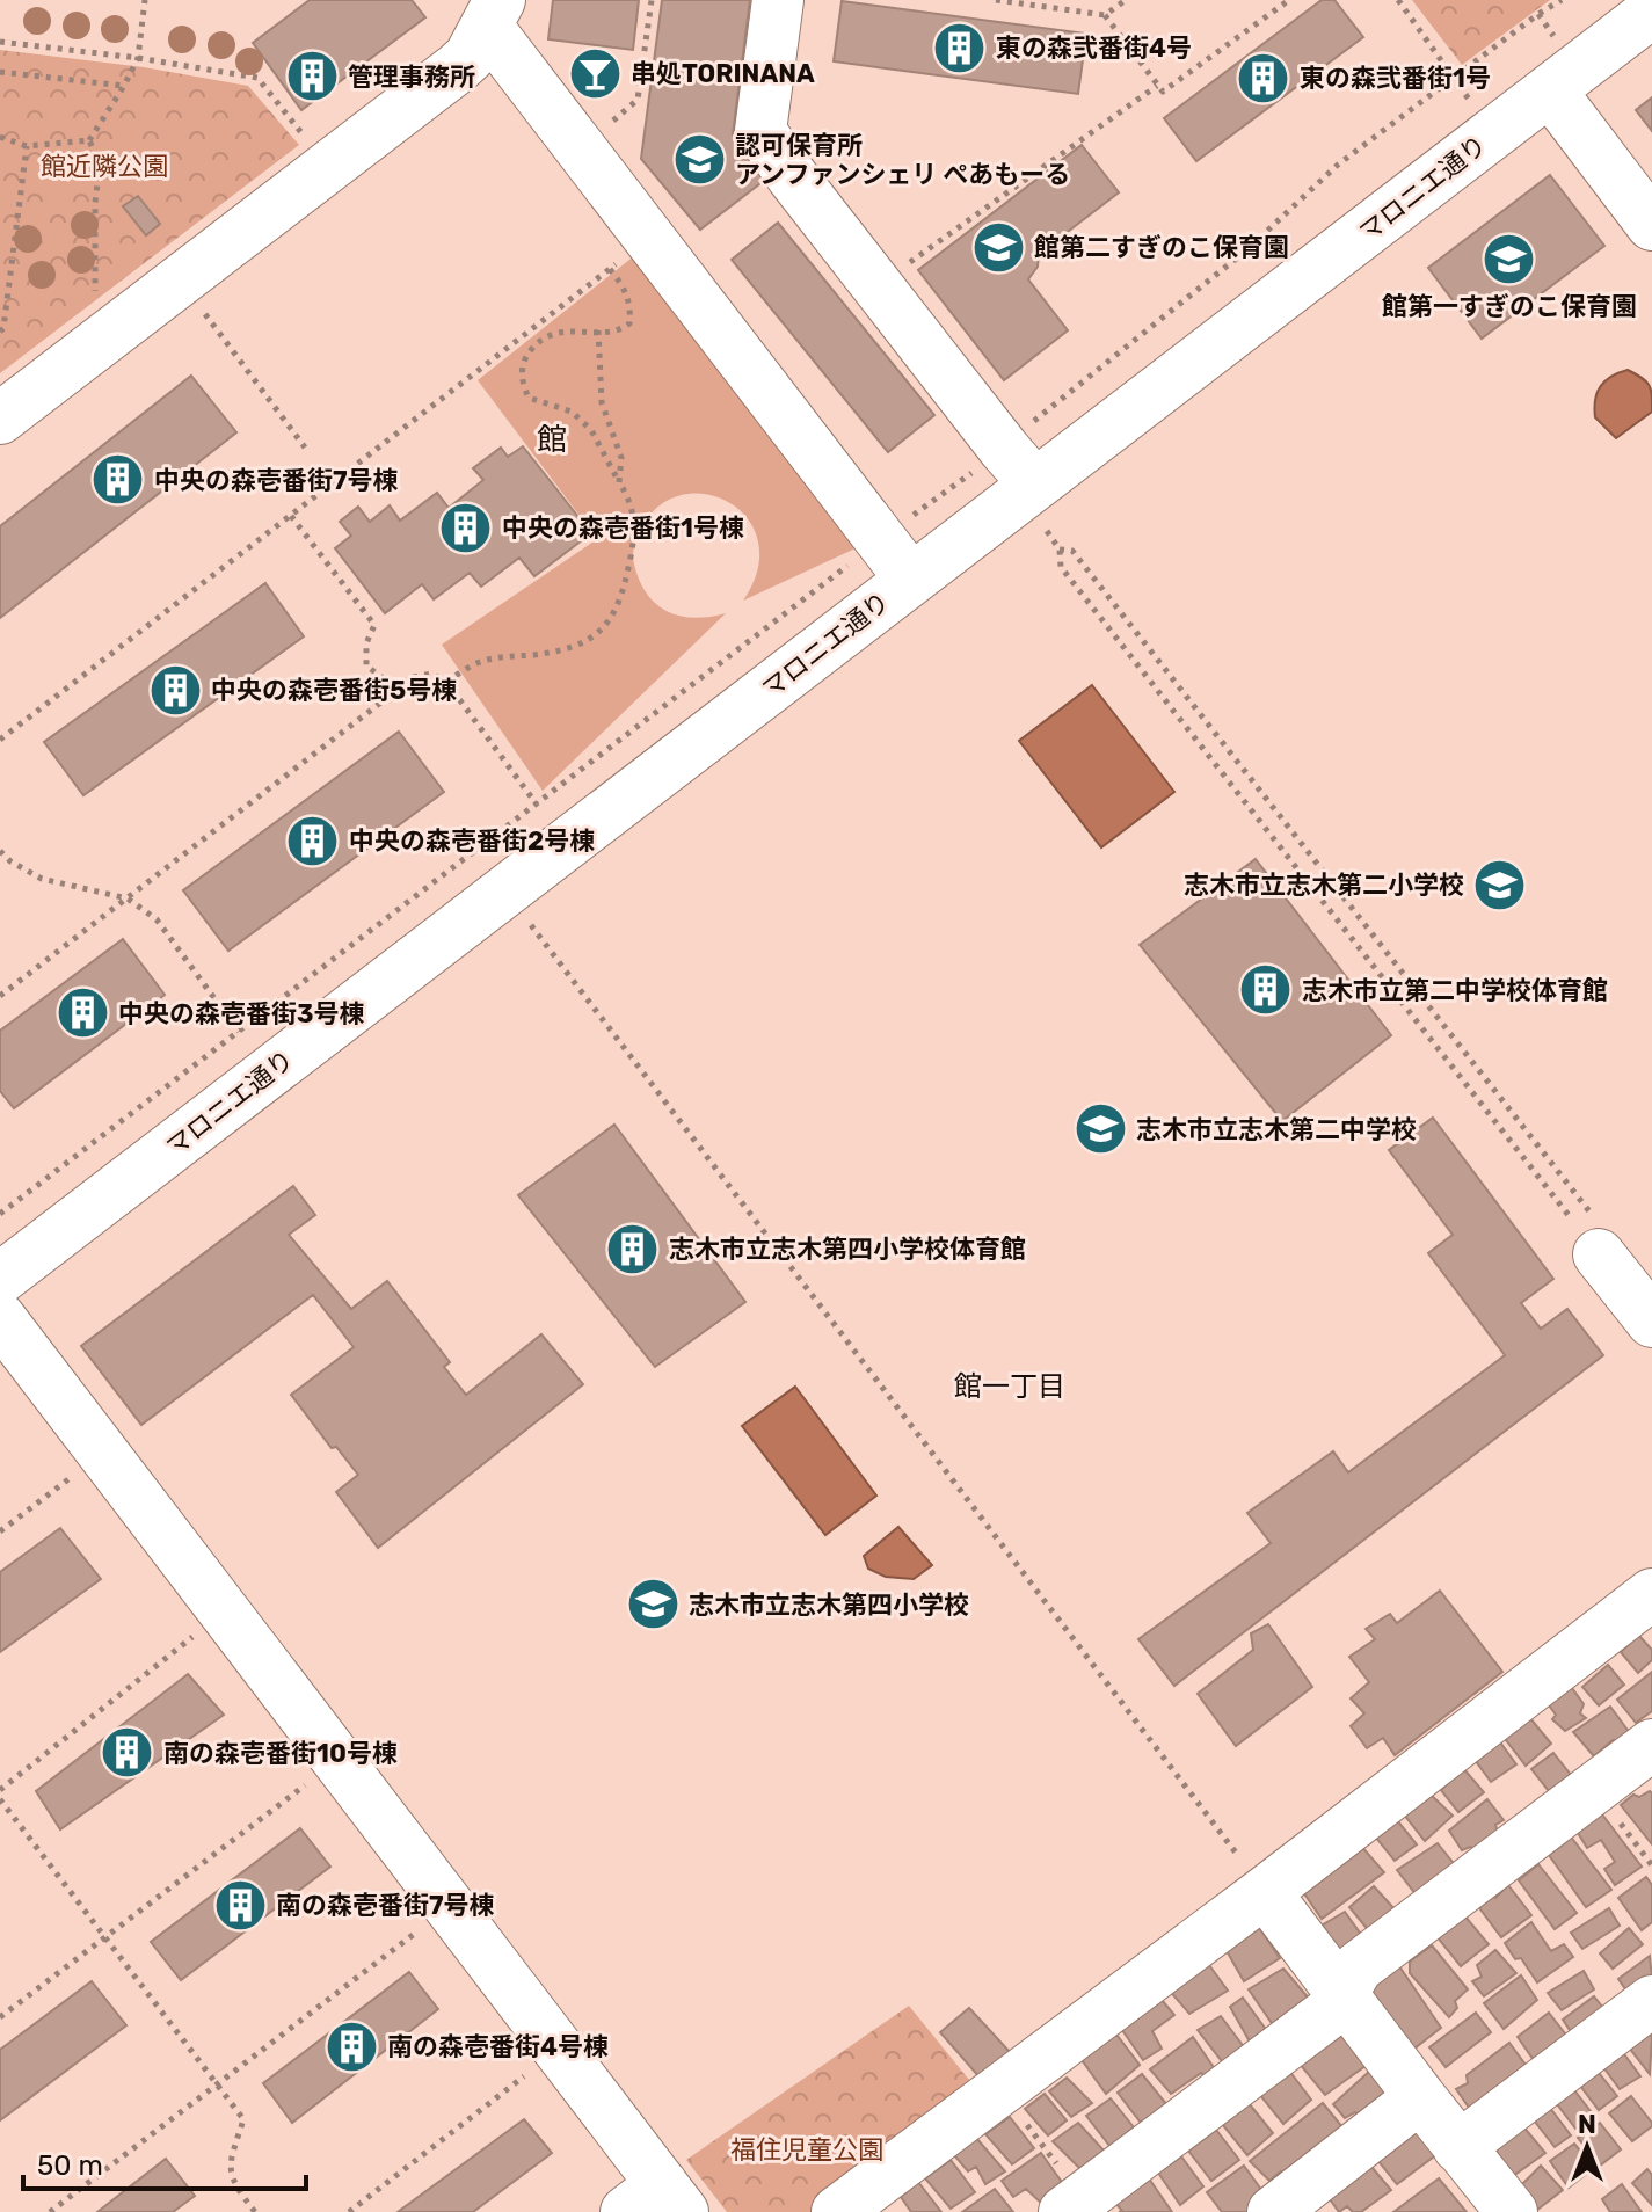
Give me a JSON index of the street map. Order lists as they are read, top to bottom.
{
  "streets": {
    "street": ["マロニエ通り"]
  },
  "districts": ["館", "館一丁目"],
  "parks": ["館近隣公園", "福住児童公園"],
  "places": {
    "building": [
      "東の森弐番街4号",
      "管理事務所",
      "東の森弐番街1号",
      "中央の森壱番街7号棟",
      "中央の森壱番街1号棟",
      "中央の森壱番街5号棟",
      "中央の森壱番街2号棟",
      "志木市立第二中学校体育館",
      "中央の森壱番街3号棟",
      "志木市立志木第四小学校体育館",
      "南の森壱番街10号棟",
      "南の森壱番街7号棟",
      "南の森壱番街4号棟"
    ],
    "bar": ["串処TORINANA"],
    "school or university": [
      "認可保育所 アンファンシェリ ぺあもーる",
      "館第二すぎのこ保育園",
      "館第一すぎのこ保育園",
      "志木市立志木第二小学校",
      "志木市立志木第二中学校",
      "志木市立志木第四小学校"
    ]
  },
  "scale_bar": "50 m",
  "north": "top"
}
